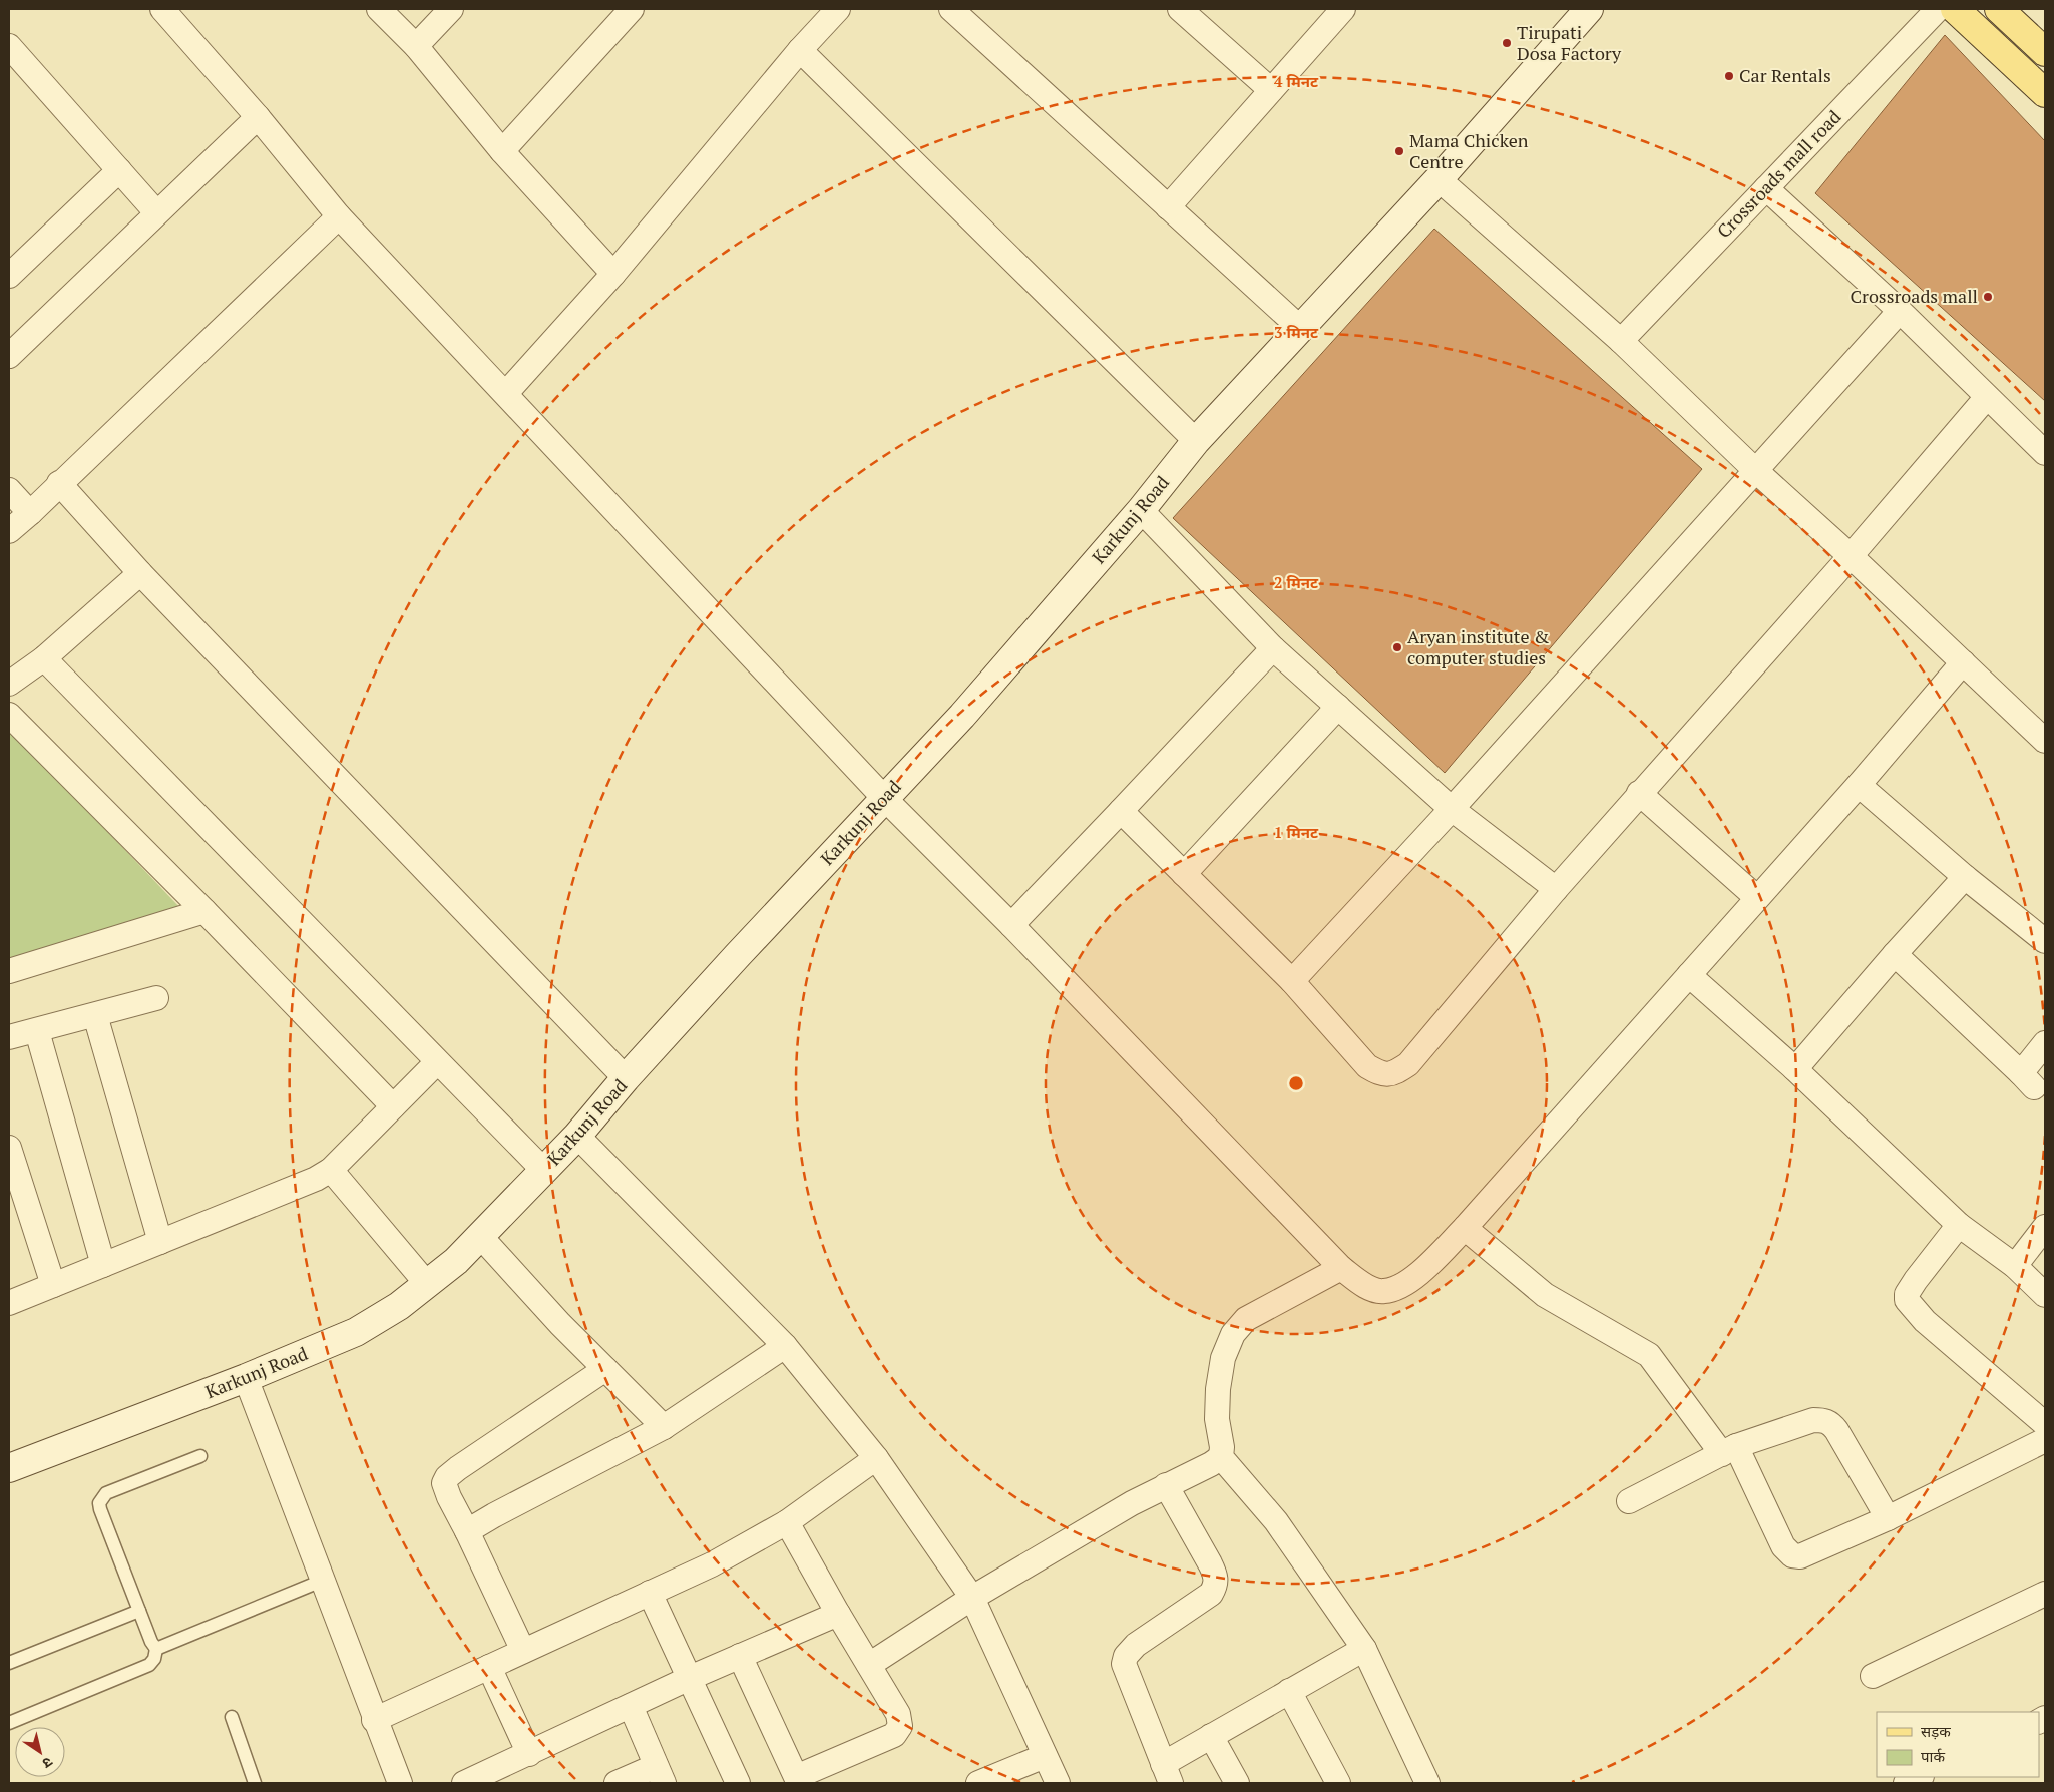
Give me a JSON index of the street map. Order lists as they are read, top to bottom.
{
  "streets": {
    "street": ["Crossroads mall road", "Karkunj Road"]
  },
  "places": [
    "Tirupati Dosa Factory",
    "Car Rentals",
    "Mama Chicken Centre",
    "Crossroads mall",
    "Aryan institute & computer studies"
  ],
  "legend": ["सड़क", "पार्क"],
  "north": "bottom right",
  "rings": [
    "4 मिनट",
    "3 मिनट",
    "2 मिनट",
    "1 मिनट"
  ]
}
